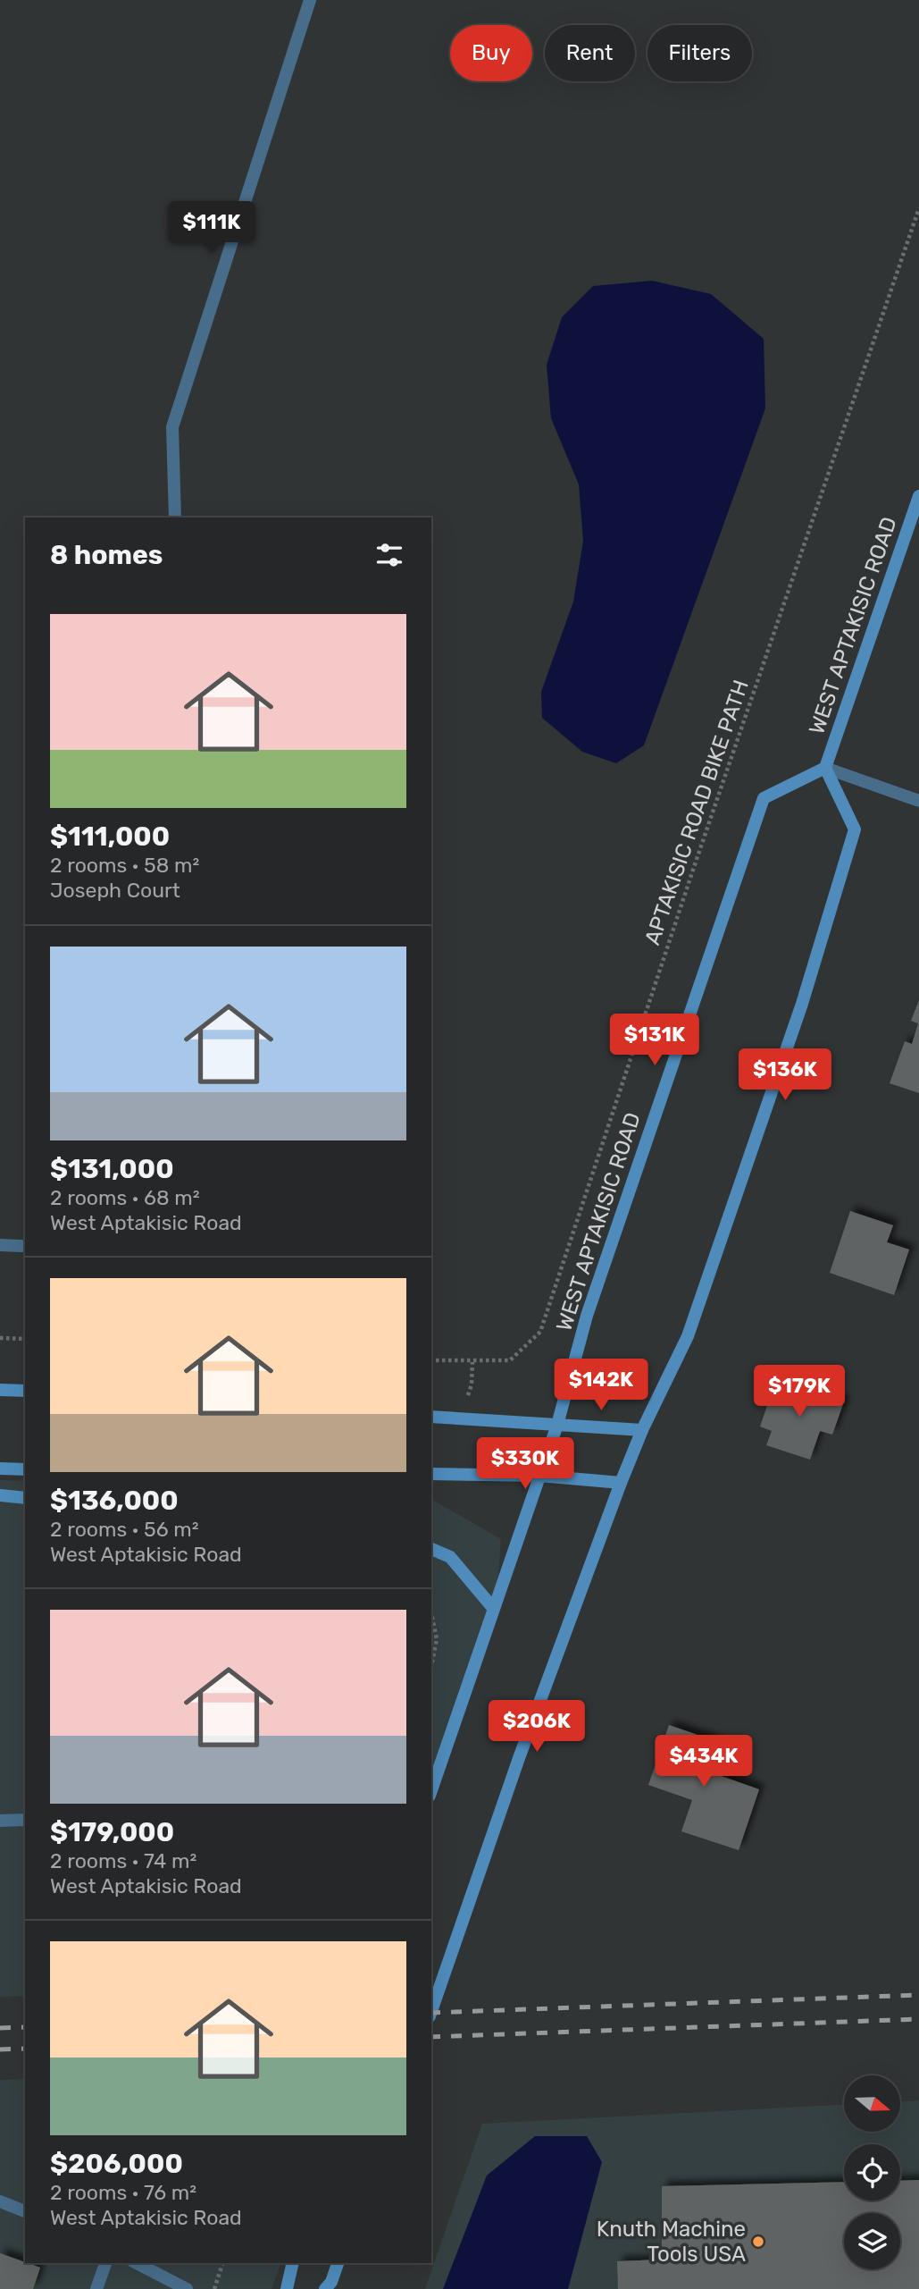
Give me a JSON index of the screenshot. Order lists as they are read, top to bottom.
{
  "streets": {
    "main road": ["WEST APTAKISIC ROAD"],
    "path": ["APTAKISIC ROAD BIKE PATH"]
  },
  "places": ["Knuth Machine Tools USA"],
  "north": "right",
  "page": {
    "chip": ["Buy", "Rent", "Filters"],
    "price": [
      "$111K",
      "$131K",
      "$136K",
      "$142K",
      "$179K",
      "$330K",
      "$206K",
      "$434K"
    ],
    "heading": "8 homes",
    "list": [
      {
        "name": "$111,000",
        "note": "2 rooms · 58 m² · Joseph Court"
      },
      {
        "name": "$131,000",
        "note": "2 rooms · 68 m² · West Aptakisic Road"
      },
      {
        "name": "$136,000",
        "note": "2 rooms · 56 m² · West Aptakisic Road"
      },
      {
        "name": "$179,000",
        "note": "2 rooms · 74 m² · West Aptakisic Road"
      },
      {
        "name": "$206,000",
        "note": "2 rooms · 76 m² · West Aptakisic Road"
      }
    ]
  }
}
